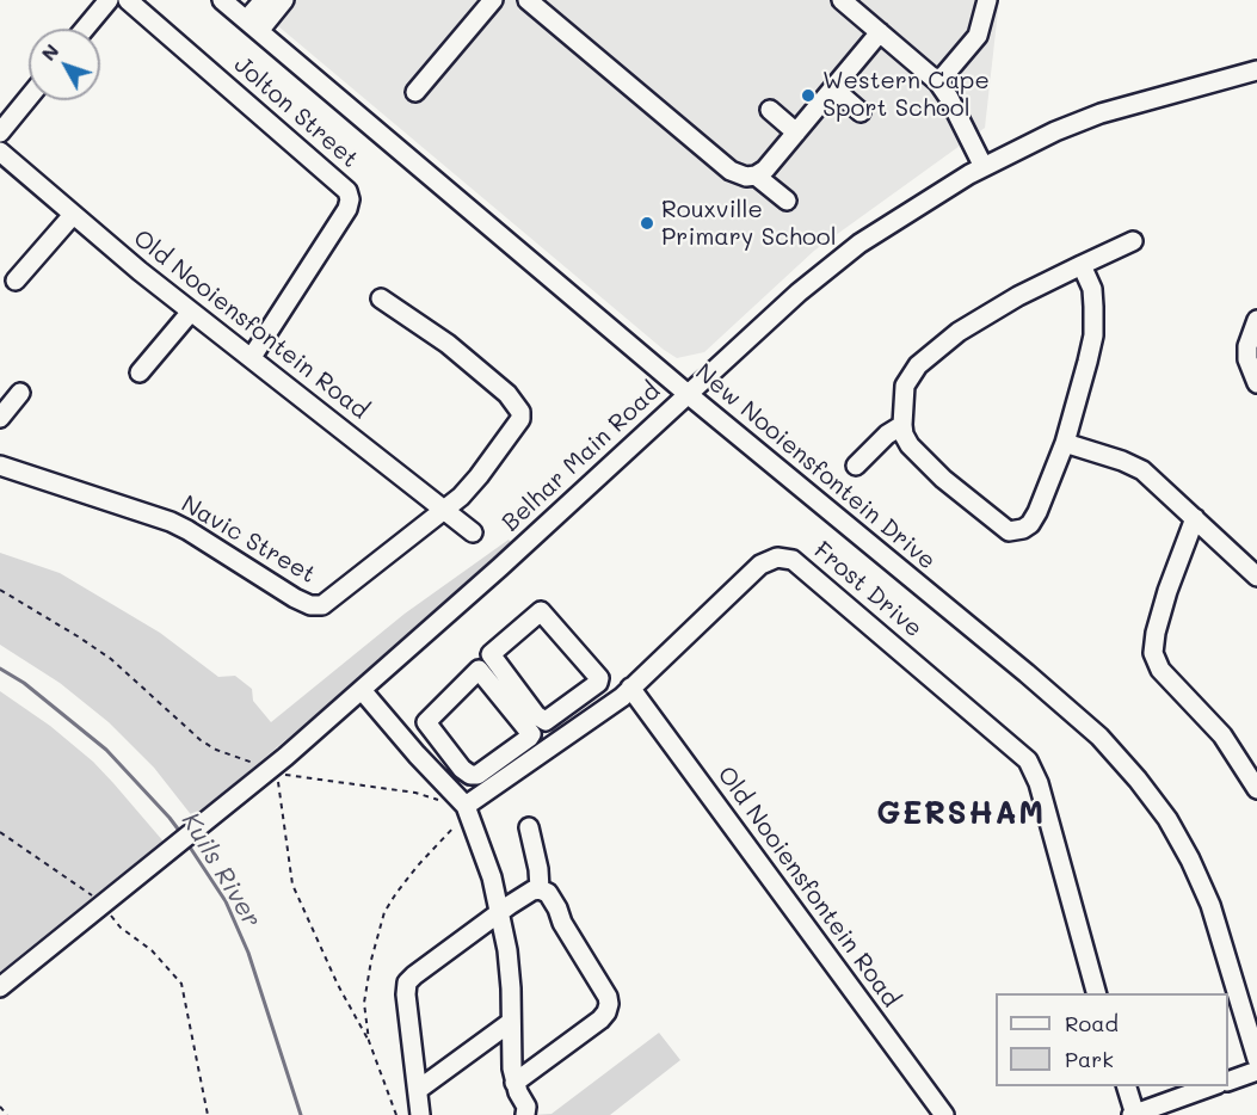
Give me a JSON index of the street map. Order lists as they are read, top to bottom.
{
  "streets": {
    "street": [
      "Jolton Street",
      "Old Nooiensfontein Road",
      "Belhar Main Road",
      "New Nooiensfontein Drive",
      "Navic Street",
      "Frost Drive"
    ]
  },
  "crossings": [
    ["Jolton Street", "Old Nooiensfontein Road"],
    ["Old Nooiensfontein Road", "Navic Street"],
    ["Old Nooiensfontein Road", "Frost Drive"],
    ["Belhar Main Road", "New Nooiensfontein Drive"]
  ],
  "districts": ["GERSHAM"],
  "water": ["Kuils River"],
  "places": ["Western Cape Sport School", "Rouxville Primary School"],
  "legend": ["Road", "Park"],
  "north": "top left"
}
